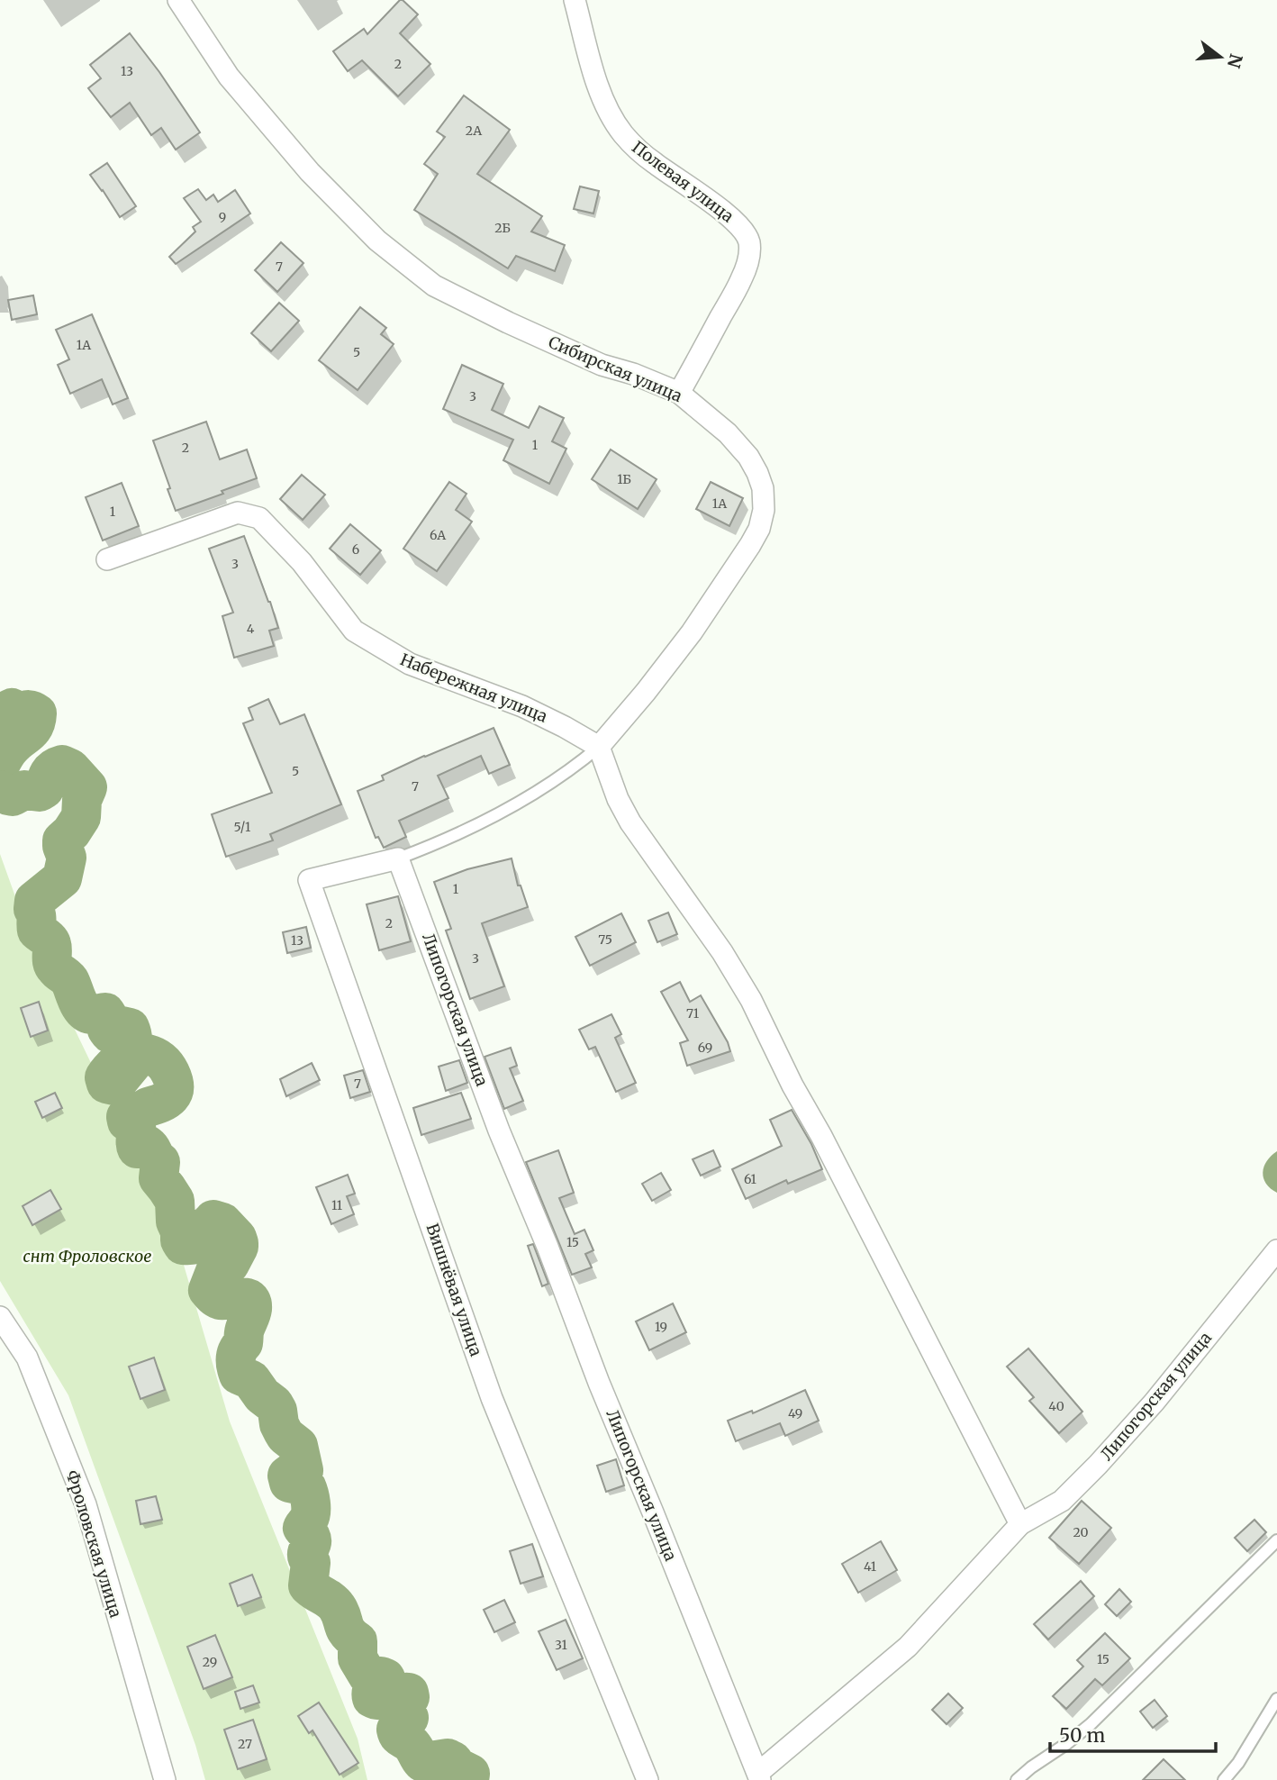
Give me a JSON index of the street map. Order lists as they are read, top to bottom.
{
  "streets": {
    "street": [
      "Полевая улица",
      "Сибирская улица",
      "Набережная улица",
      "Липогорская улица",
      "Вишнёвая улица",
      "Фроловская улица"
    ]
  },
  "crossings": [
    ["Полевая улица", "Сибирская улица"],
    ["Сибирская улица", "Набережная улица"],
    ["Липогорская улица", "Вишнёвая улица"]
  ],
  "parks": ["снт Фроловское"],
  "house_numbers": [
    "2",
    "13",
    "2А",
    "9",
    "2Б",
    "7",
    "1А",
    "5",
    "3",
    "1",
    "2",
    "1Б",
    "1А",
    "1",
    "6А",
    "6",
    "3",
    "4",
    "5",
    "7",
    "5/1",
    "1",
    "2",
    "75",
    "13",
    "3",
    "71",
    "69",
    "7",
    "61",
    "11",
    "15",
    "19",
    "40",
    "49",
    "20",
    "41",
    "31",
    "15",
    "29",
    "27"
  ],
  "scale_bar": "50 m",
  "north": "right"
}
